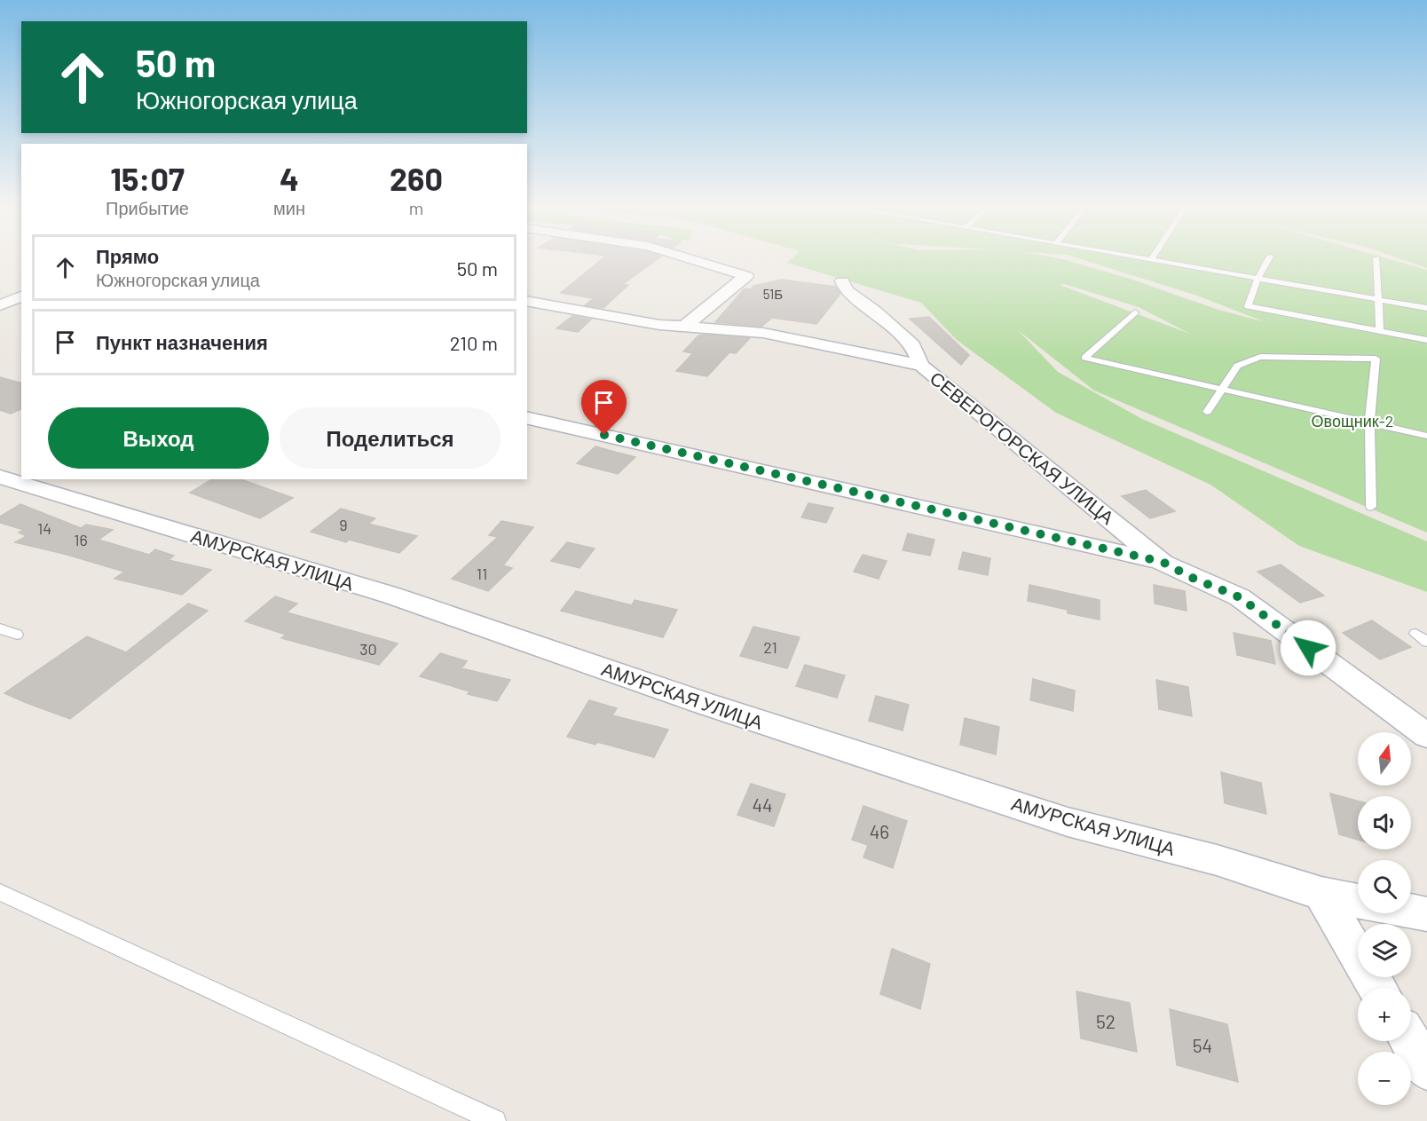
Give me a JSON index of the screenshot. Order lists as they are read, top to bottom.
{
  "streets": {
    "street": ["СЕВЕРОГОРСКАЯ УЛИЦА", "АМУРСКАЯ УЛИЦА"]
  },
  "parks": ["Овощник-2"],
  "house_numbers": [
    "51Б",
    "9",
    "14",
    "16",
    "11",
    "21",
    "30",
    "44",
    "46",
    "52",
    "54"
  ],
  "north": "top",
  "page": {
    "turn": ["50 m", "Южногорская улица"],
    "eta": [
      "15:07",
      "Прибытие",
      "4",
      "мин",
      "260",
      "m"
    ],
    "list": [
      {
        "name": "Прямо",
        "note": "Южногорская улица",
        "value": "50 m"
      },
      {
        "name": "Пункт назначения",
        "value": "210 m"
      }
    ],
    "buttons": ["Выход", "Поделиться"],
    "map_buttons": ["+", "−"]
  }
}
